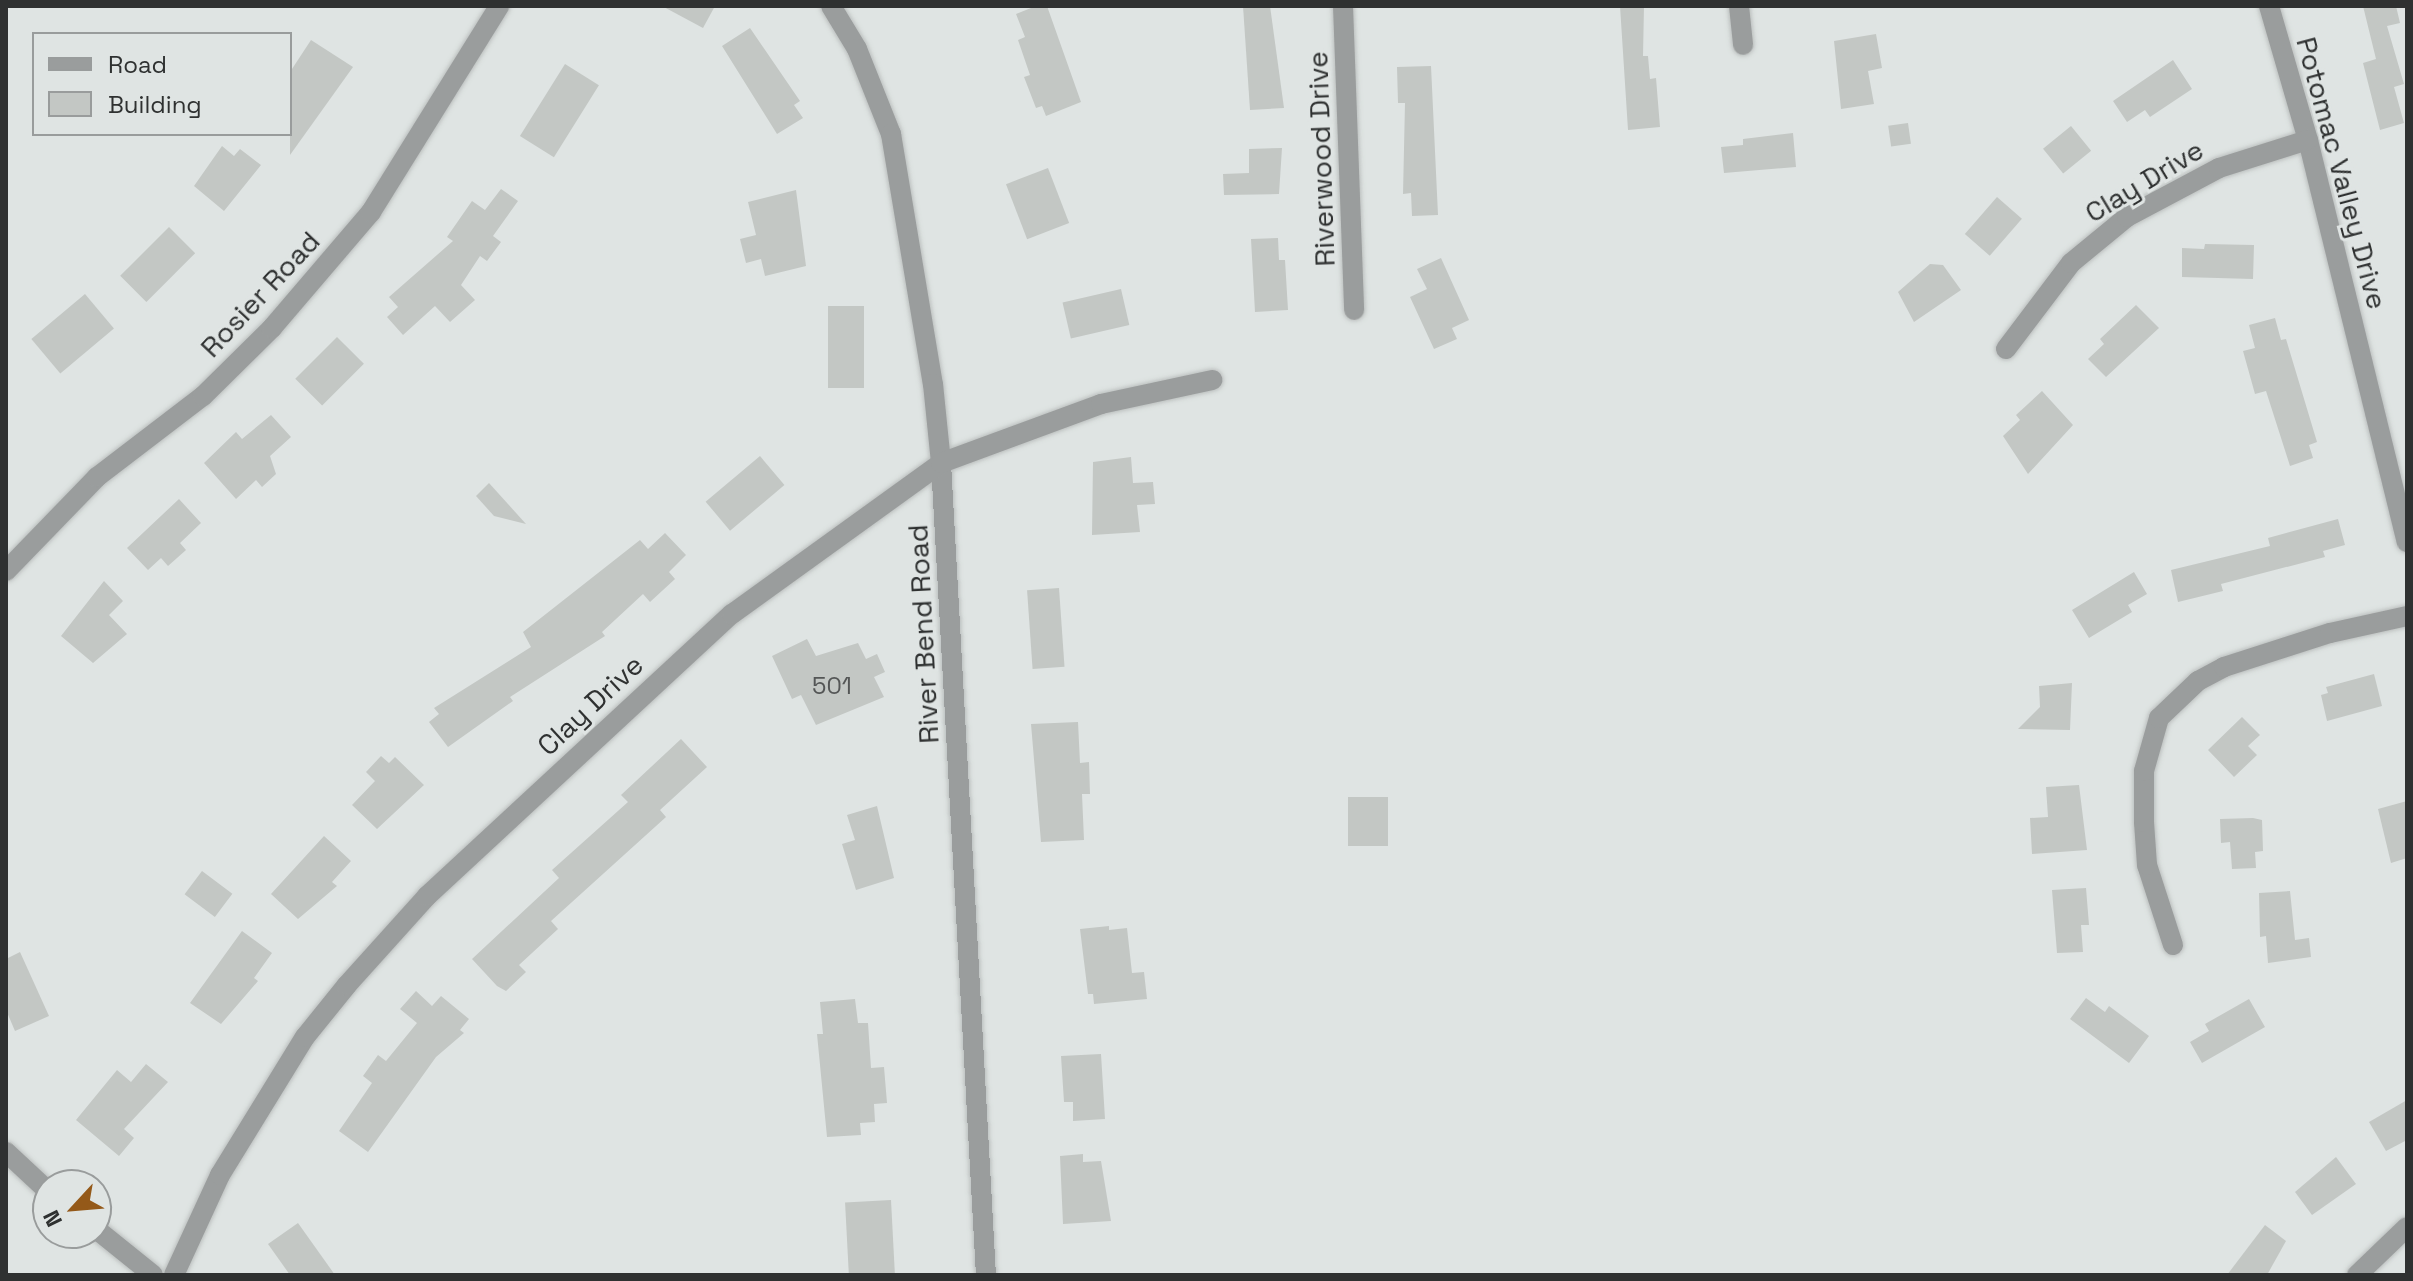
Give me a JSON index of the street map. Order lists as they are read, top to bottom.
{
  "streets": {
    "street": [
      "Riverwood Drive",
      "Potomac Valley Drive",
      "Clay Drive",
      "Rosier Road",
      "River Bend Road"
    ]
  },
  "crossings": [
    ["Potomac Valley Drive", "Clay Drive"],
    ["Clay Drive", "River Bend Road"]
  ],
  "house_numbers": ["501"],
  "legend": ["Road", "Building"],
  "north": "bottom left"
}
